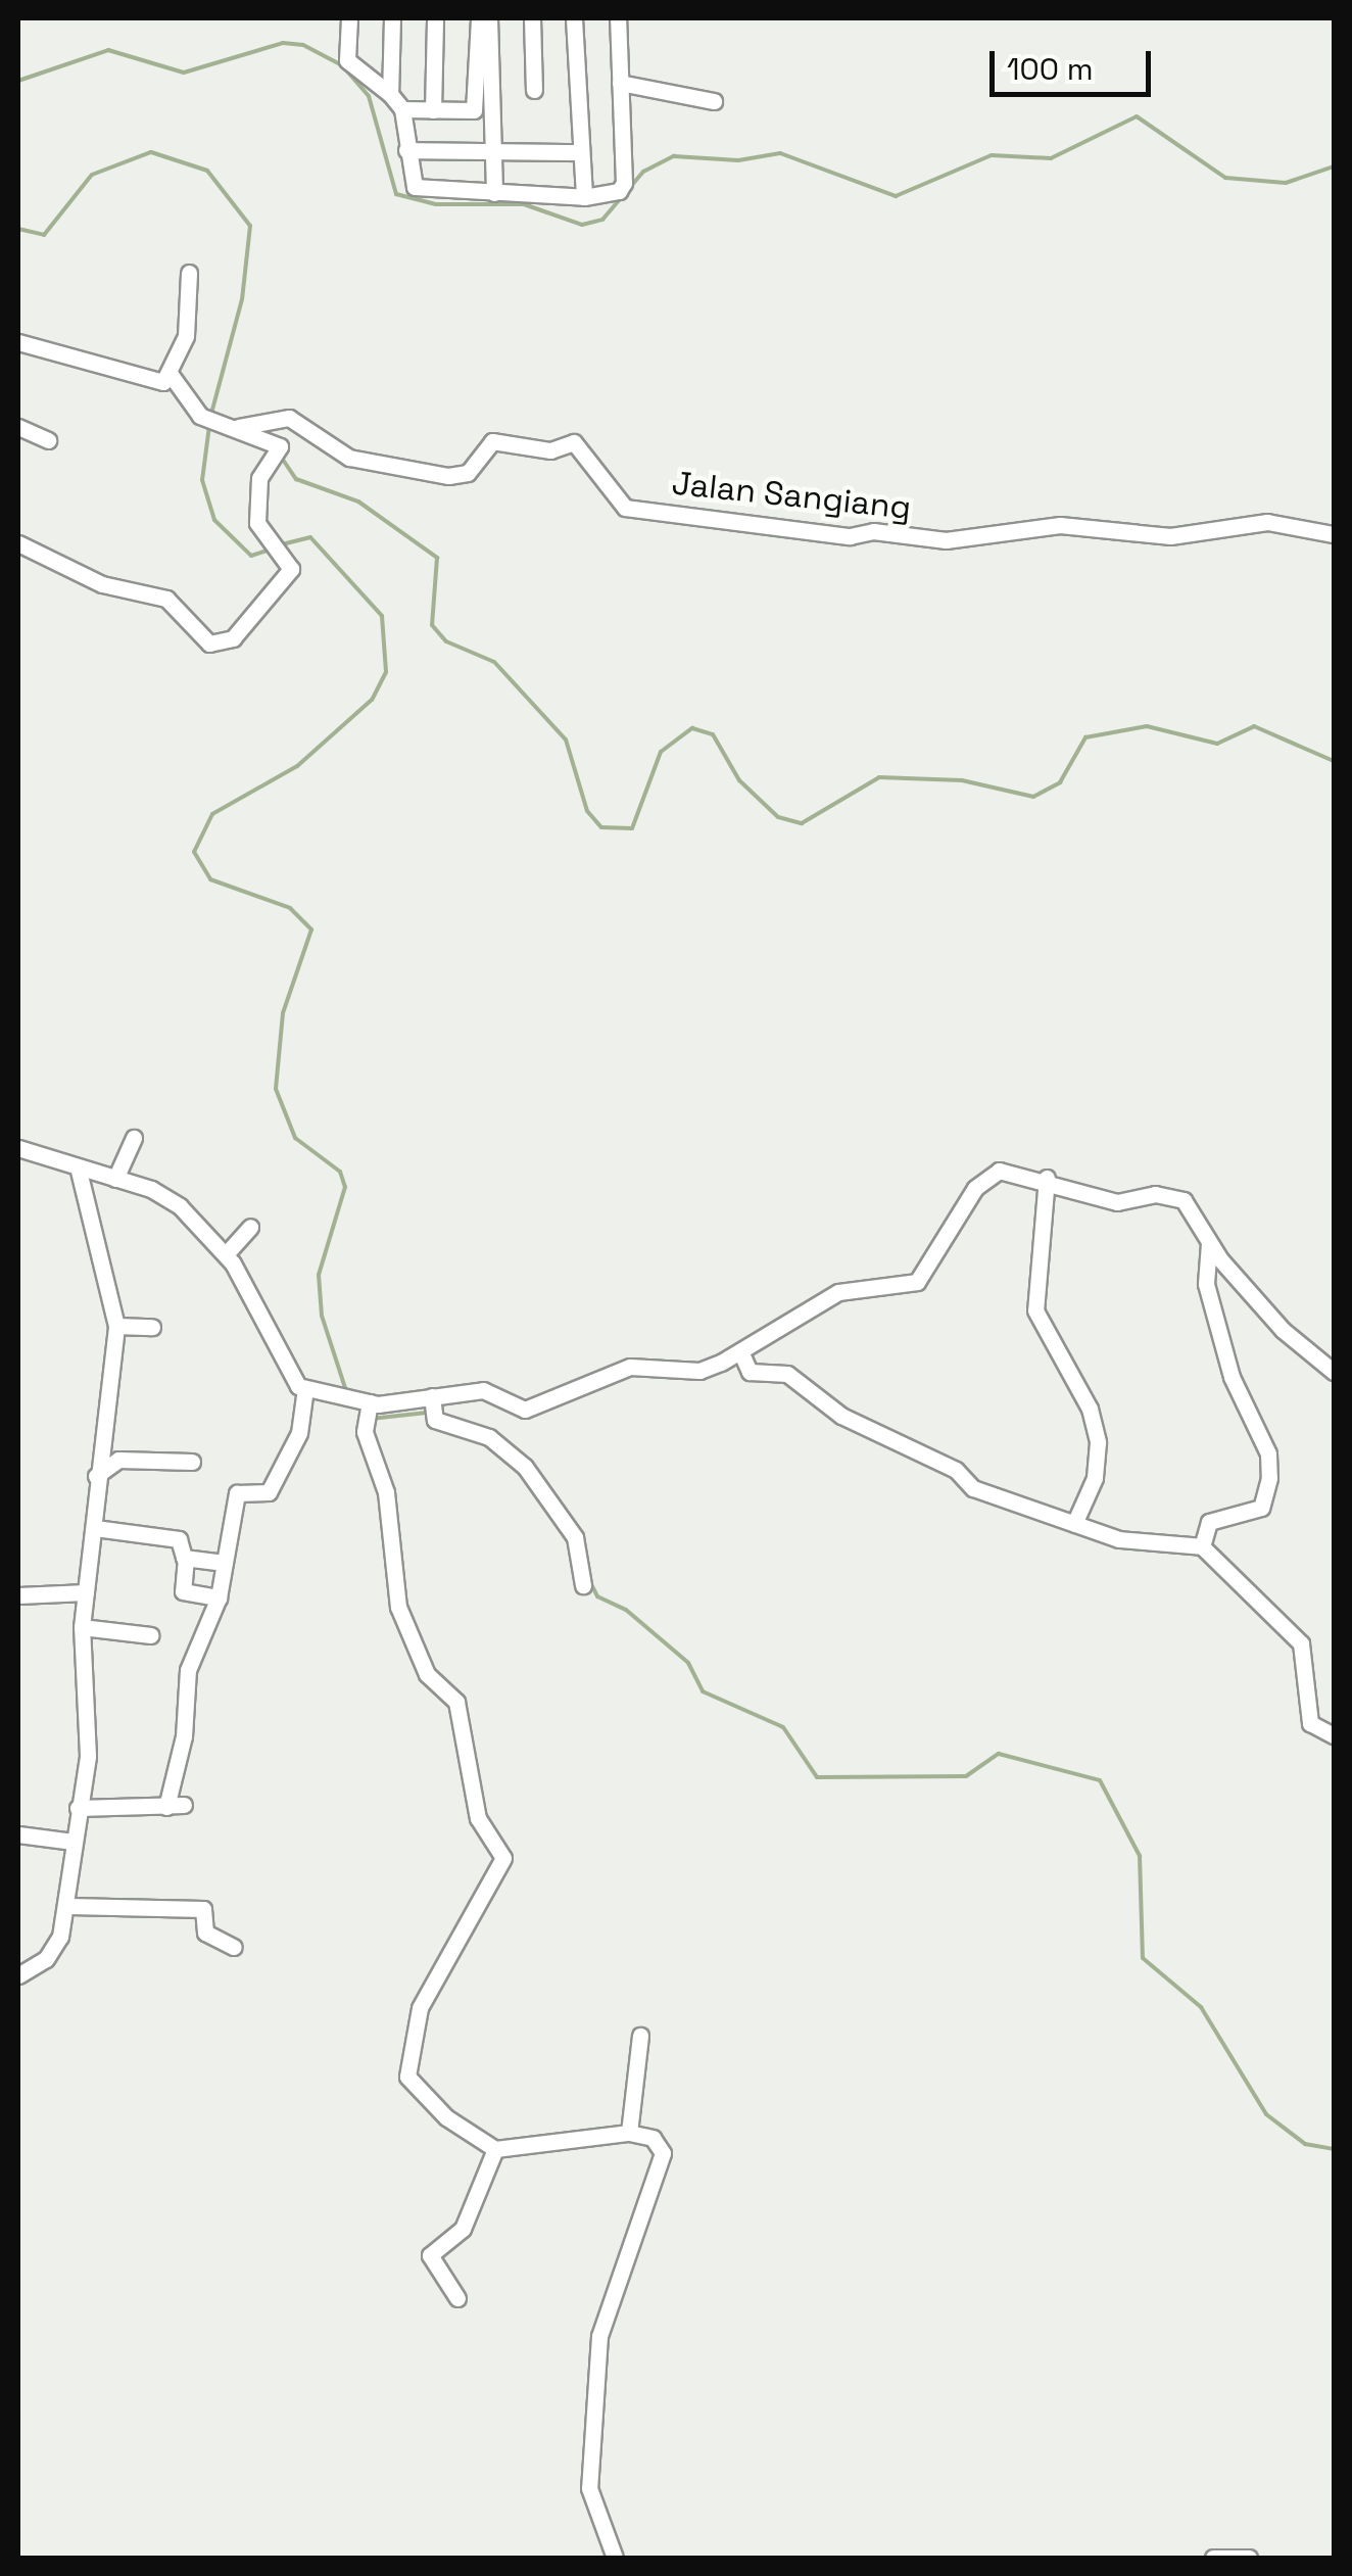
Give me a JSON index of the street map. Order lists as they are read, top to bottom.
{
  "streets": {
    "street": ["Jalan Sangiang"]
  },
  "scale_bar": "100 m"
}
